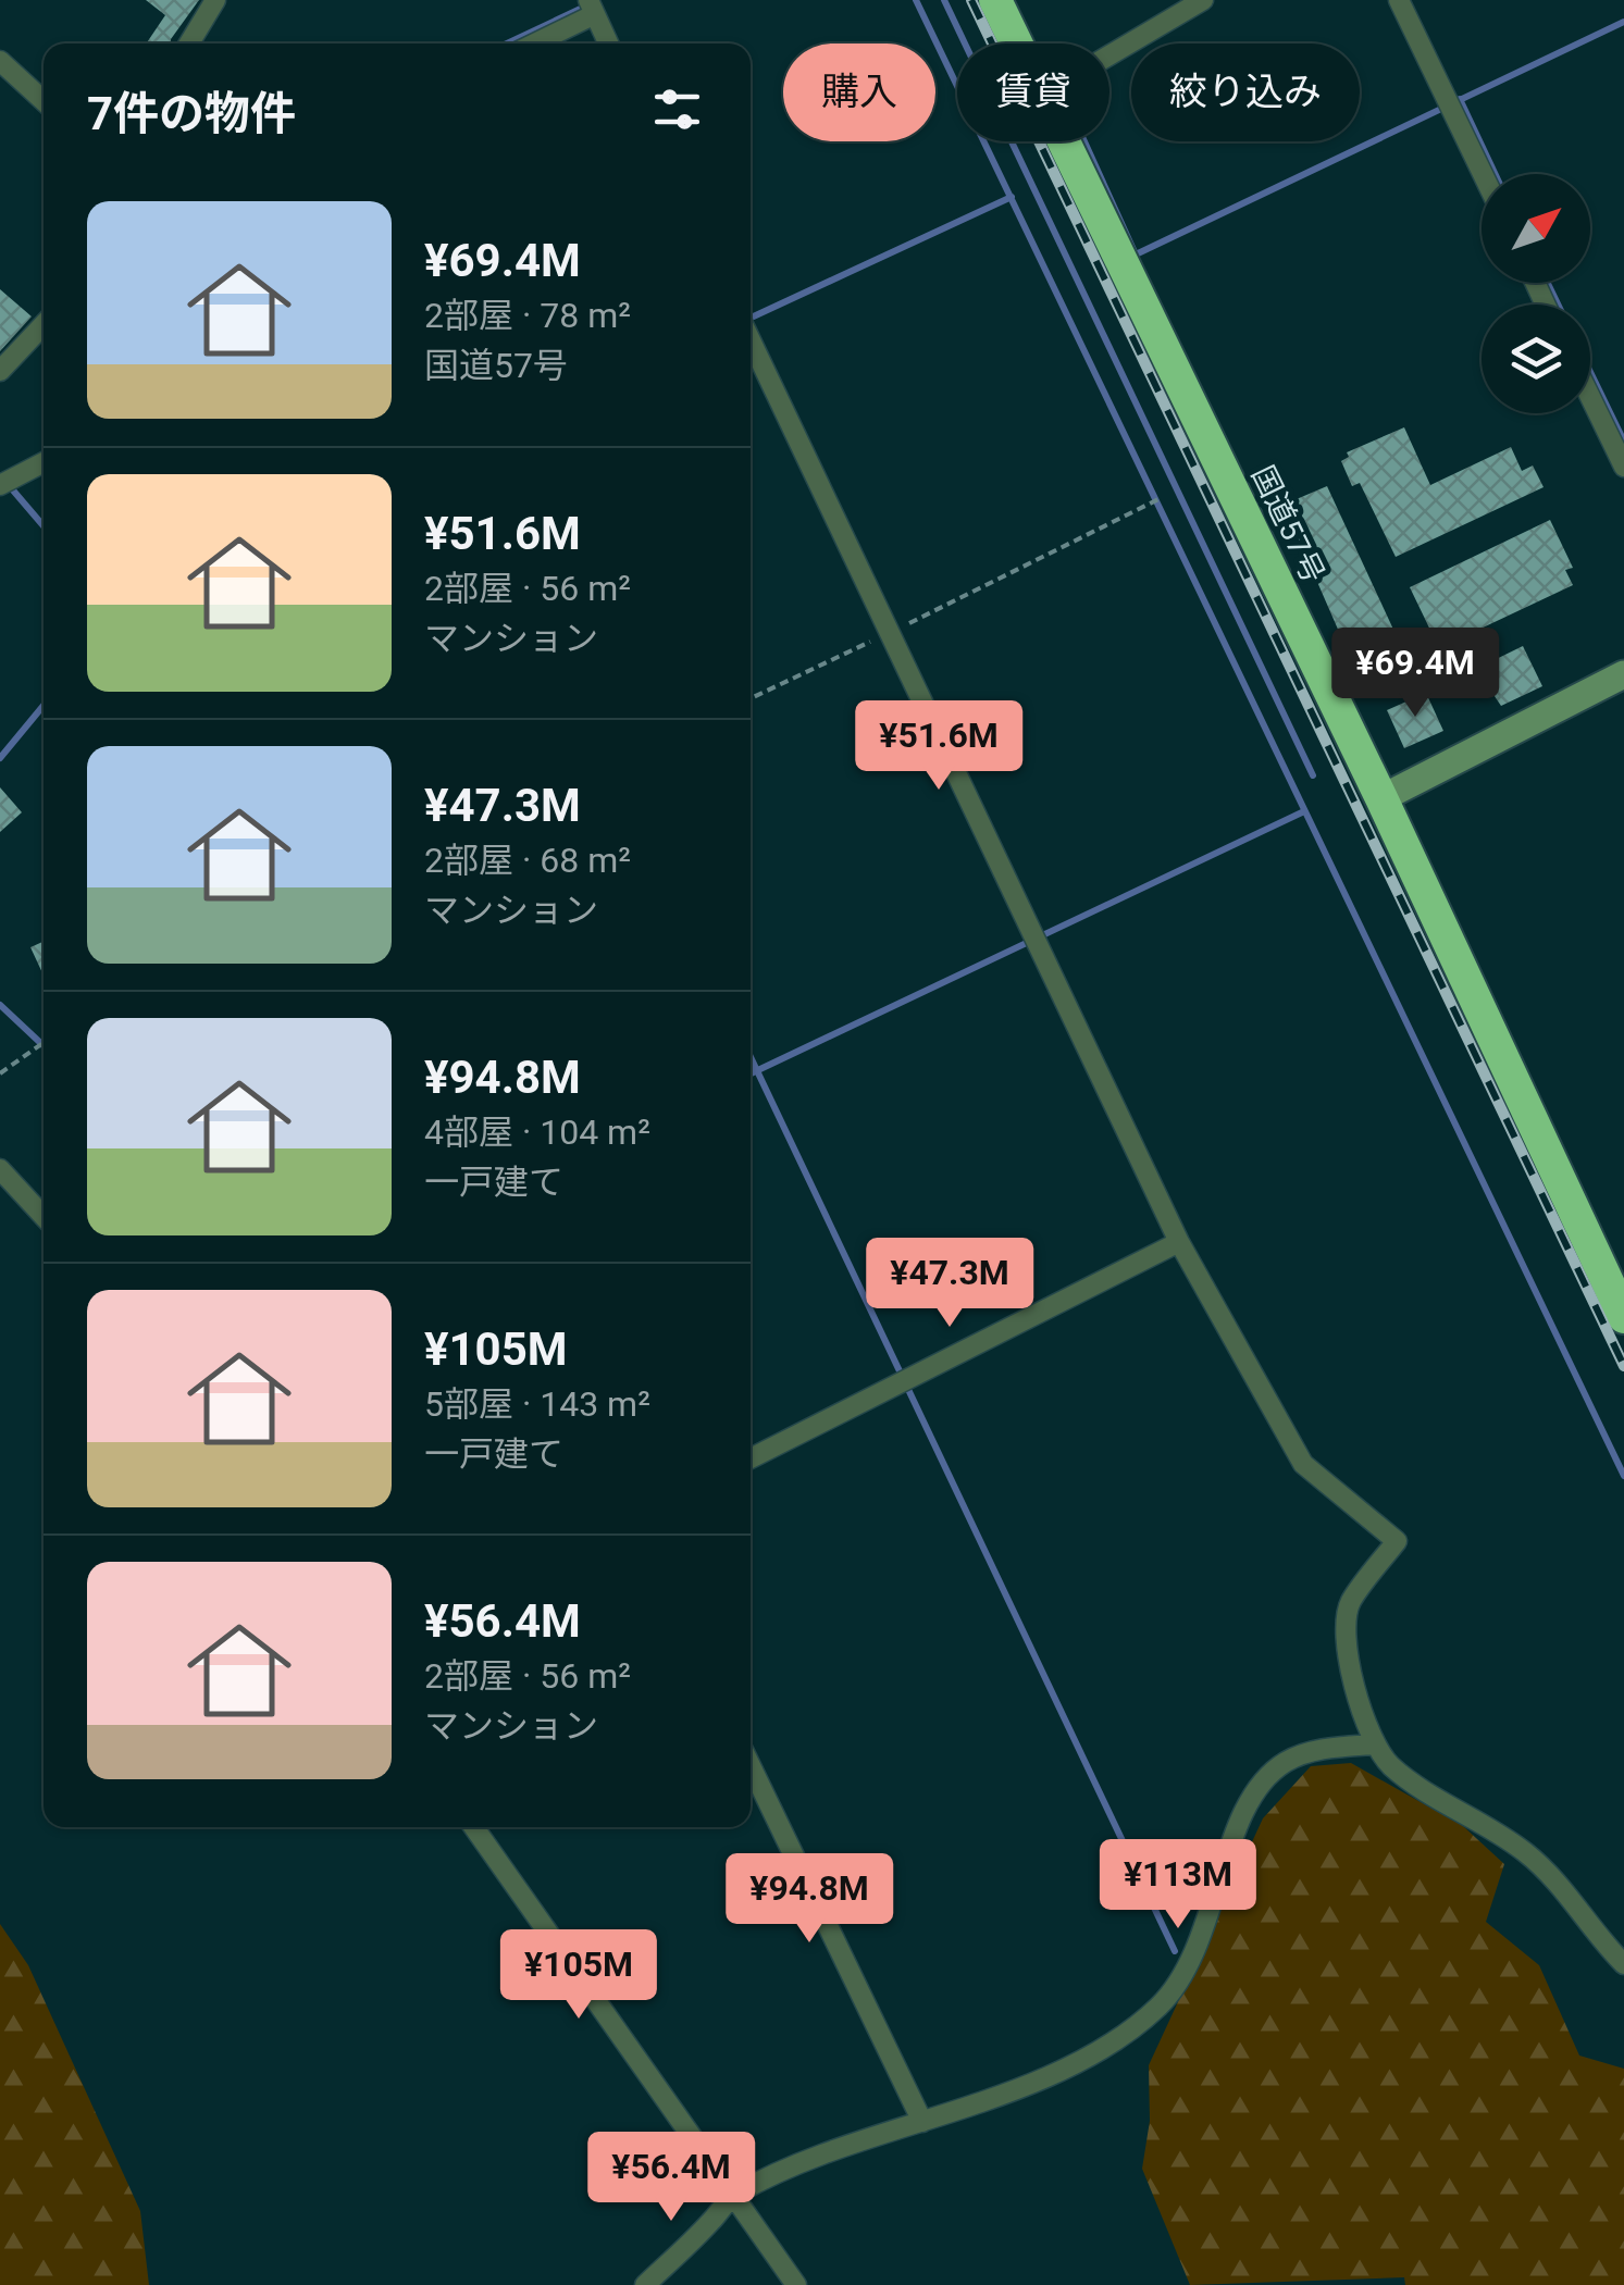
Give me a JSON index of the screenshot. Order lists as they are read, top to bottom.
{
  "streets": {
    "highway": ["国道57号"]
  },
  "north": "top right",
  "page": {
    "chip": ["購入", "賃貸", "絞り込み"],
    "heading": "7件の物件",
    "list": [
      {
        "name": "¥69.4M",
        "note": "2部屋 · 78 m² · 国道57号"
      },
      {
        "name": "¥51.6M",
        "note": "2部屋 · 56 m² · マンション"
      },
      {
        "name": "¥47.3M",
        "note": "2部屋 · 68 m² · マンション"
      },
      {
        "name": "¥94.8M",
        "note": "4部屋 · 104 m² · 一戸建て"
      },
      {
        "name": "¥105M",
        "note": "5部屋 · 143 m² · 一戸建て"
      },
      {
        "name": "¥56.4M",
        "note": "2部屋 · 56 m² · マンション"
      }
    ],
    "price": [
      "¥69.4M",
      "¥51.6M",
      "¥47.3M",
      "¥113M",
      "¥94.8M",
      "¥105M",
      "¥56.4M"
    ]
  }
}
